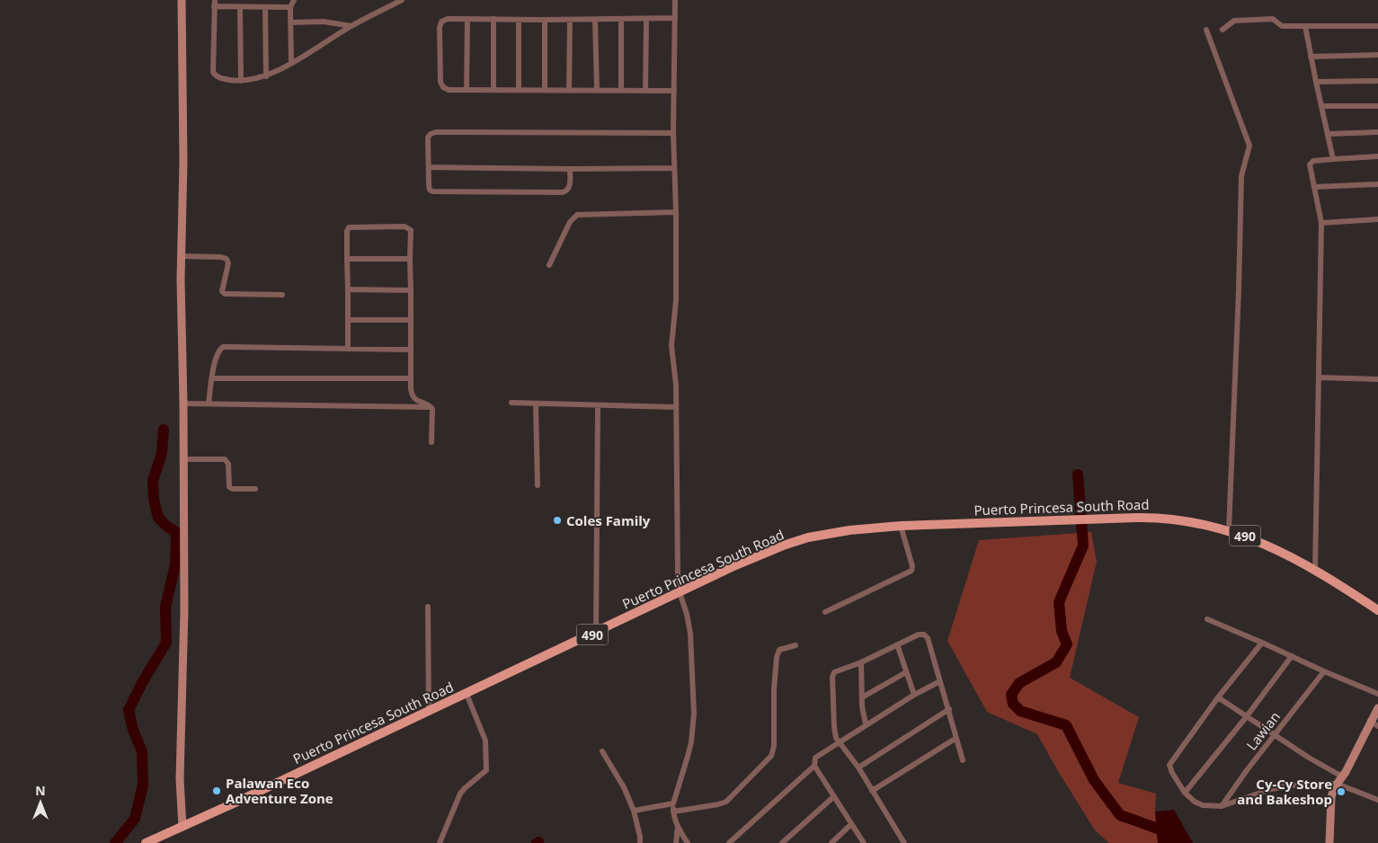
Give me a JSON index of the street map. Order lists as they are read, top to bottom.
{
  "streets": {
    "main road": ["Puerto Princesa South Road", "490"],
    "street": ["Lawian"]
  },
  "places": ["Coles Family", "Palawan Eco Adventure Zone", "Cy-Cy Store and Bakeshop"],
  "north": "top"
}
